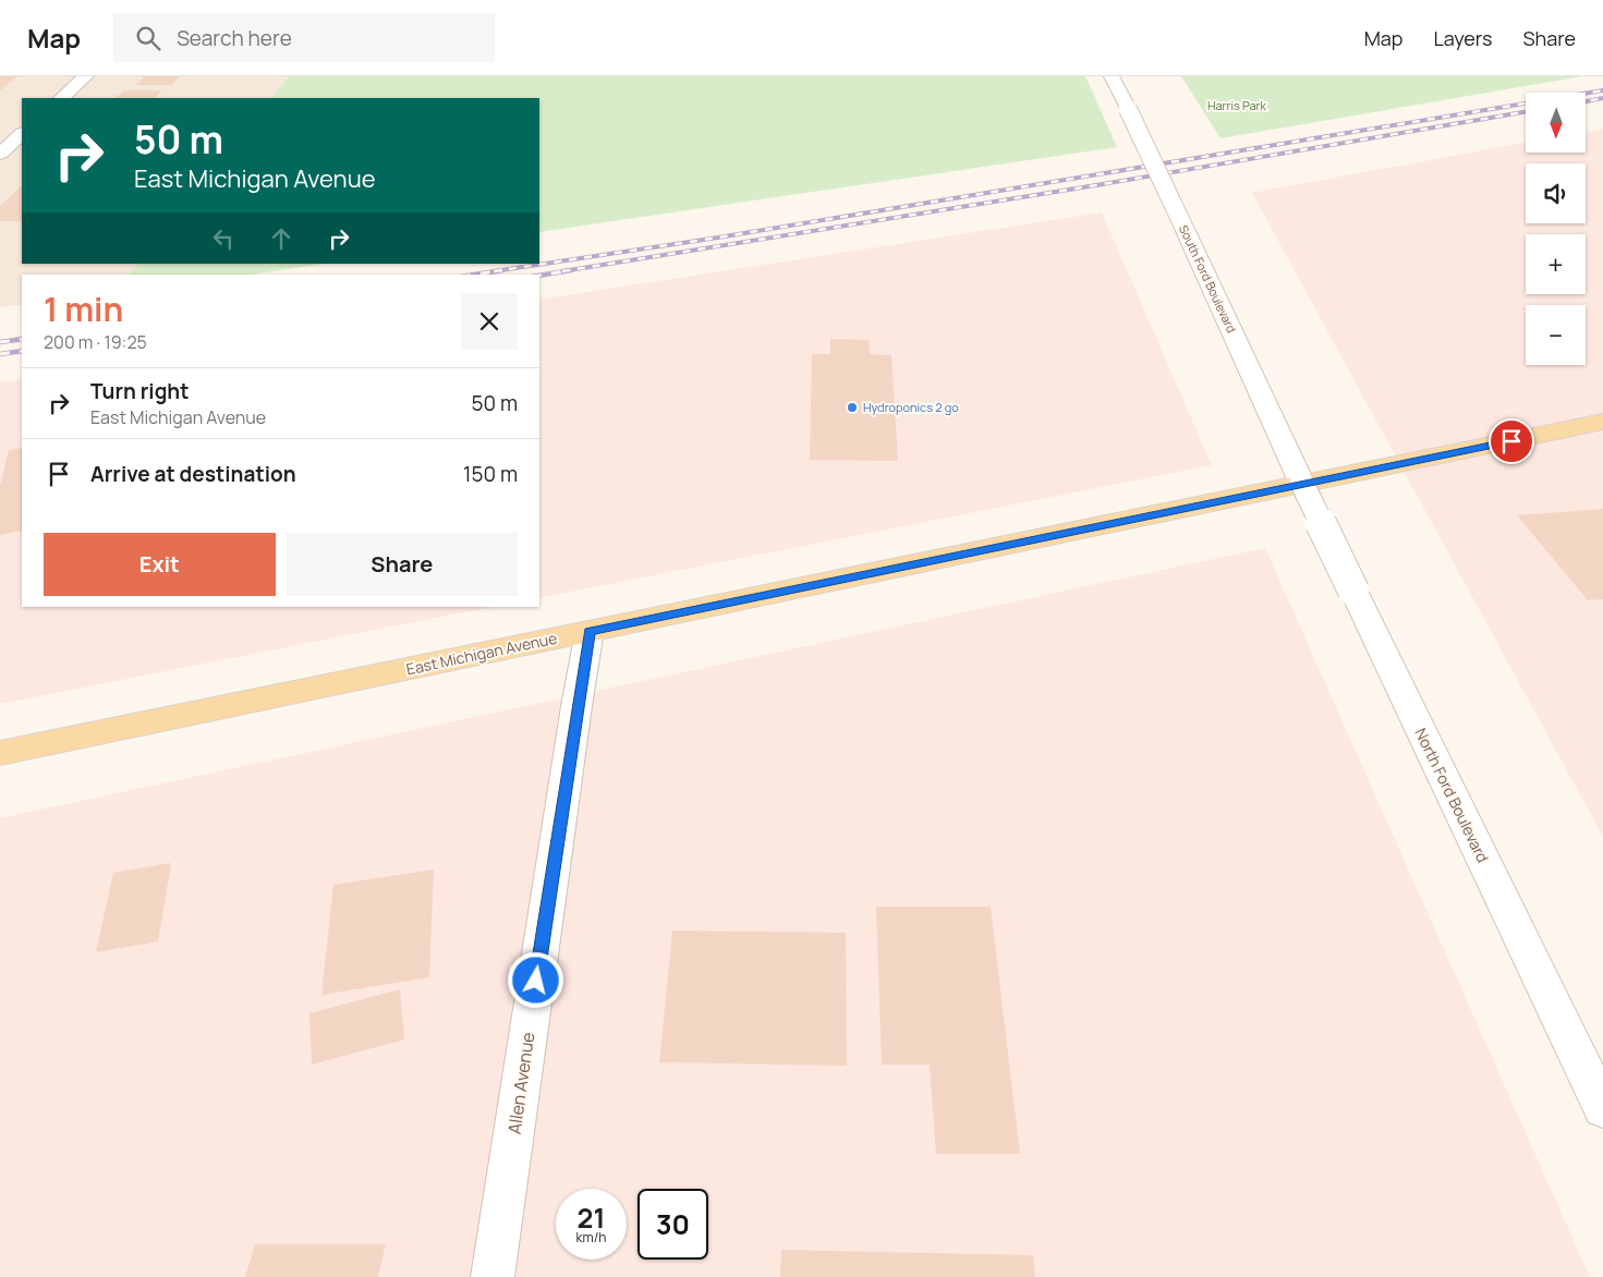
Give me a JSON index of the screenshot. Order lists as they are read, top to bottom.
{
  "streets": {
    "main road": [
      "South Ford Boulevard",
      "East Michigan Avenue",
      "North Ford Boulevard",
      "Allen Avenue"
    ]
  },
  "crossings": [
    ["South Ford Boulevard", "North Ford Boulevard"],
    ["East Michigan Avenue", "Allen Avenue"]
  ],
  "parks": ["Harris Park"],
  "places": ["Hydroponics 2 go"],
  "north": "bottom",
  "page": {
    "header": "Map",
    "search": "Search here",
    "nav": ["Map", "Layers", "Share"],
    "map_buttons": ["+", "−"],
    "turn": ["50 m", "East Michigan Avenue"],
    "heading": ["1 min", "200 m · 19:25"],
    "list": [
      {
        "name": "Turn right",
        "note": "East Michigan Avenue",
        "value": "50 m"
      },
      {
        "name": "Arrive at destination",
        "value": "150 m"
      }
    ],
    "buttons": ["Exit", "Share"],
    "speed": "21 km/h",
    "limit": "30"
  }
}
